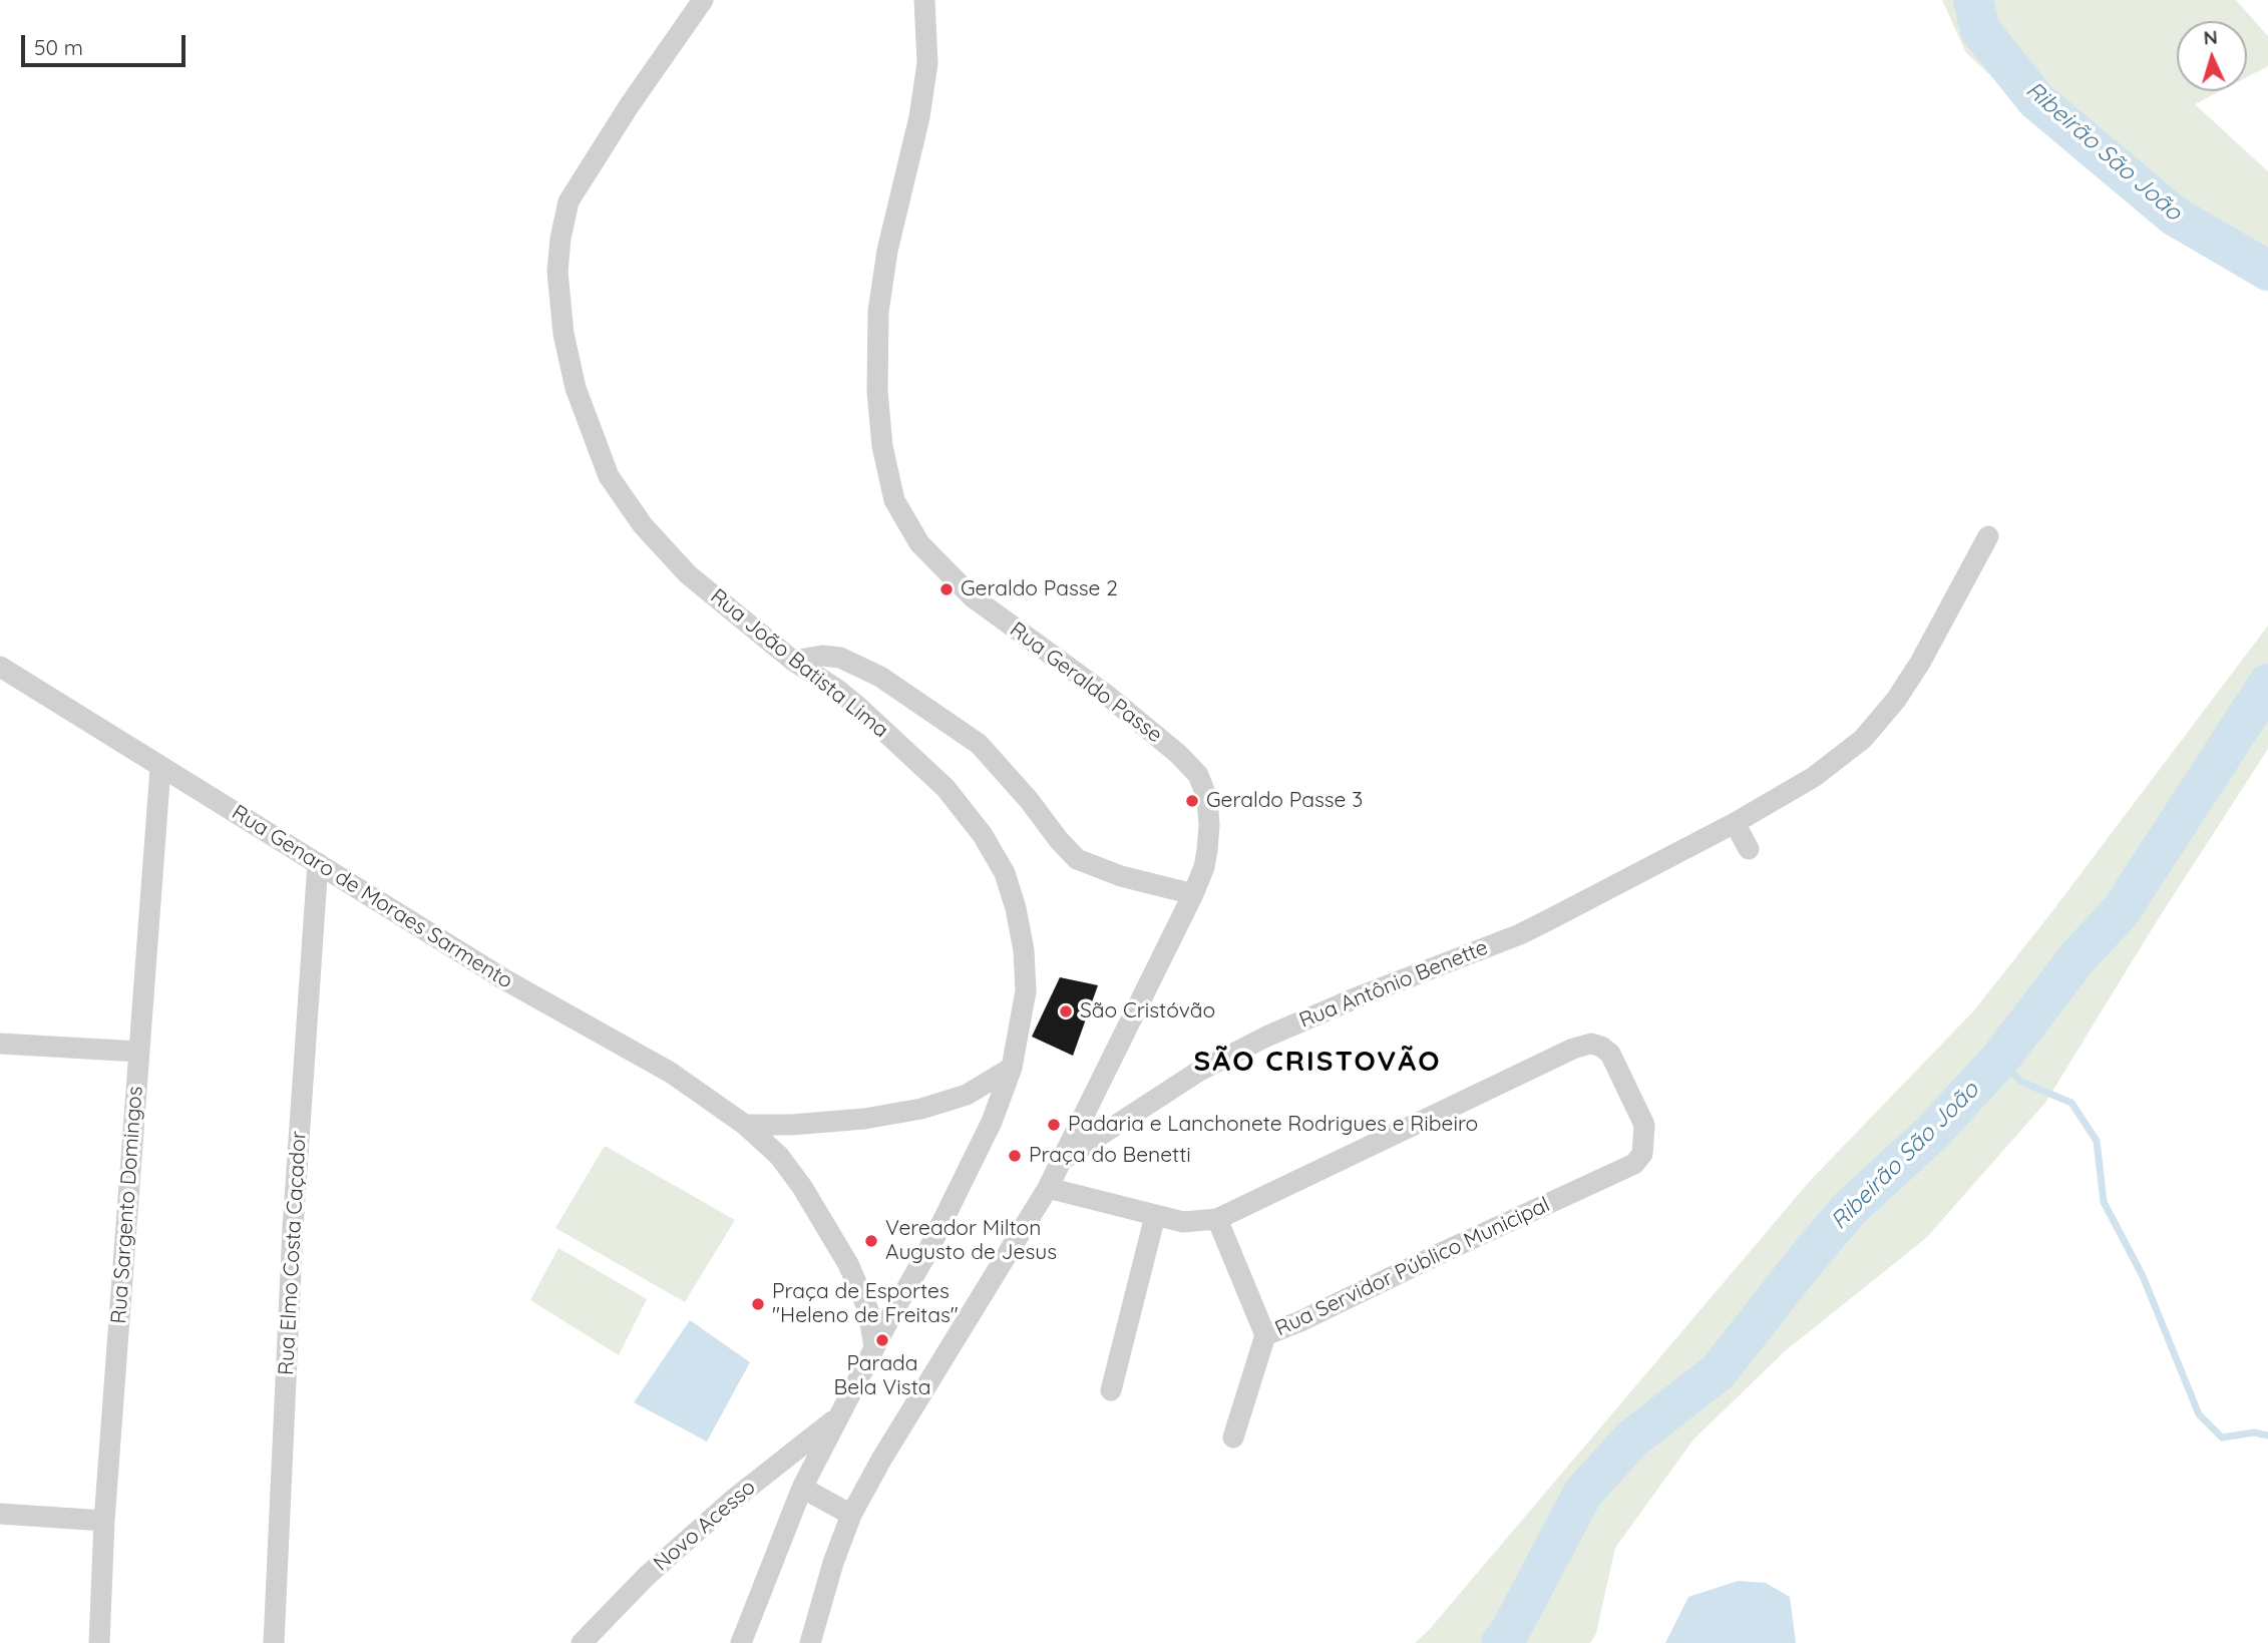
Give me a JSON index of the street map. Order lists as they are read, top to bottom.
{
  "streets": {
    "street": [
      "Rua João Batista Lima",
      "Rua Geraldo Passe",
      "Rua Genaro de Moraes Sarmento",
      "Rua Antônio Benette",
      "Rua Sargento Domingos",
      "Rua Elmo Costa Caçador",
      "Rua Servidor Público Municipal",
      "Novo Acesso"
    ]
  },
  "crossings": [
    ["Rua João Batista Lima", "Rua Genaro de Moraes Sarmento"],
    ["Rua João Batista Lima", "Novo Acesso"],
    ["Rua Geraldo Passe", "Rua Antônio Benette"],
    ["Rua Genaro de Moraes Sarmento", "Rua Sargento Domingos"],
    ["Rua Genaro de Moraes Sarmento", "Rua Elmo Costa Caçador"]
  ],
  "districts": ["SÃO CRISTOVÃO"],
  "water": ["Ribeirão São João"],
  "places": [
    "Geraldo Passe 2",
    "Geraldo Passe 3",
    "São Cristóvão",
    "Padaria e Lanchonete Rodrigues e Ribeiro",
    "Praça do Benetti",
    "Vereador Milton Augusto de Jesus",
    "Praça de Esportes \"Heleno de Freitas\"",
    "Parada Bela Vista"
  ],
  "scale_bar": "50 m",
  "north": "top"
}
